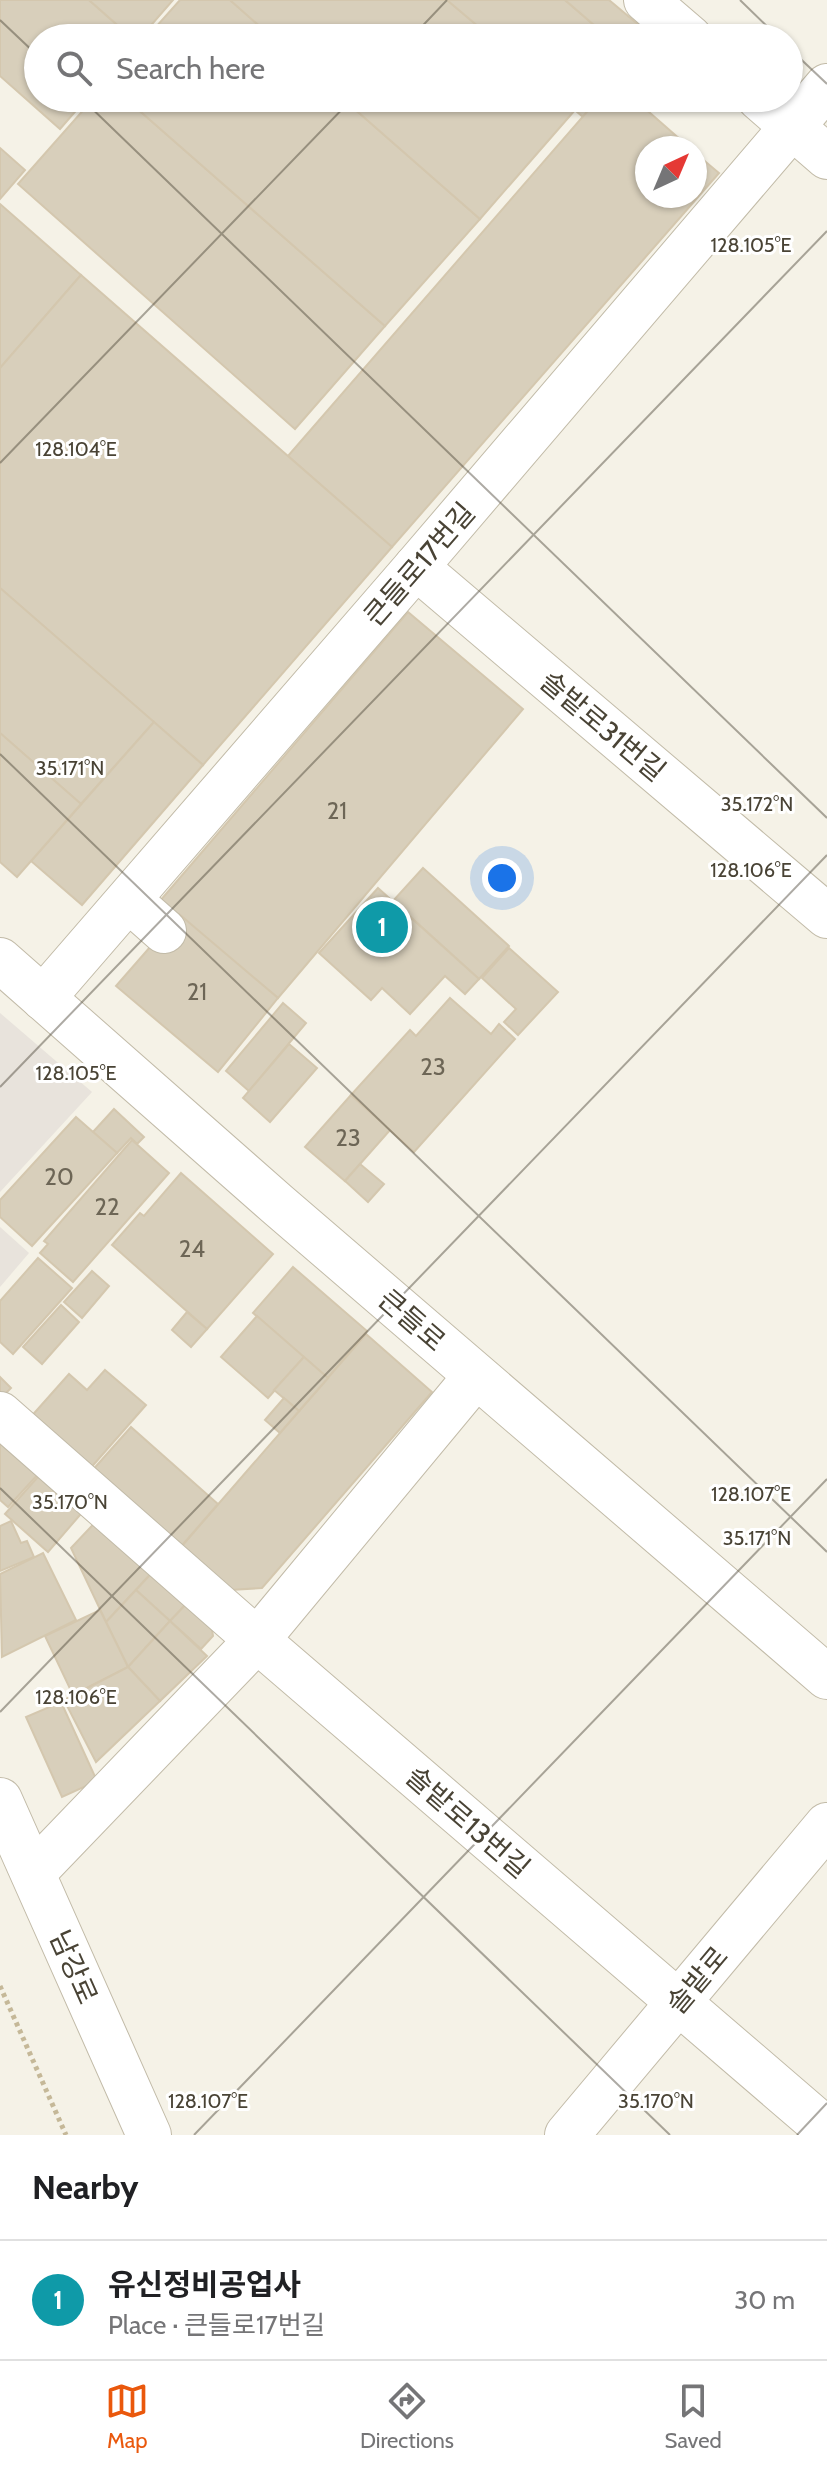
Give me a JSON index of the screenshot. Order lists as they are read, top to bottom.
{
  "streets": {
    "street": [
      "큰들로17번길",
      "솔밭로31번길",
      "큰들로",
      "솔밭로13번길",
      "남강로",
      "솔밭로"
    ]
  },
  "crossings": [
    ["큰들로17번길", "솔밭로31번길"],
    ["큰들로17번길", "큰들로"],
    ["솔밭로13번길", "솔밭로"]
  ],
  "house_numbers": [
    "21",
    "21",
    "23",
    "23",
    "20",
    "22",
    "24"
  ],
  "north": "top right",
  "page": {
    "search": "Search here",
    "pins": "1",
    "heading": "Nearby",
    "list": [
      {
        "mark": "1",
        "name": "유신정비공업사",
        "note": "Place · 큰들로17번길",
        "value": "30 m"
      }
    ],
    "nav": ["Map", "Directions", "Saved"]
  },
  "coordinates": [
    "128.105°E",
    "128.104°E",
    "35.171°N",
    "35.172°N",
    "128.106°E",
    "128.107°E",
    "35.170°N"
  ]
}
